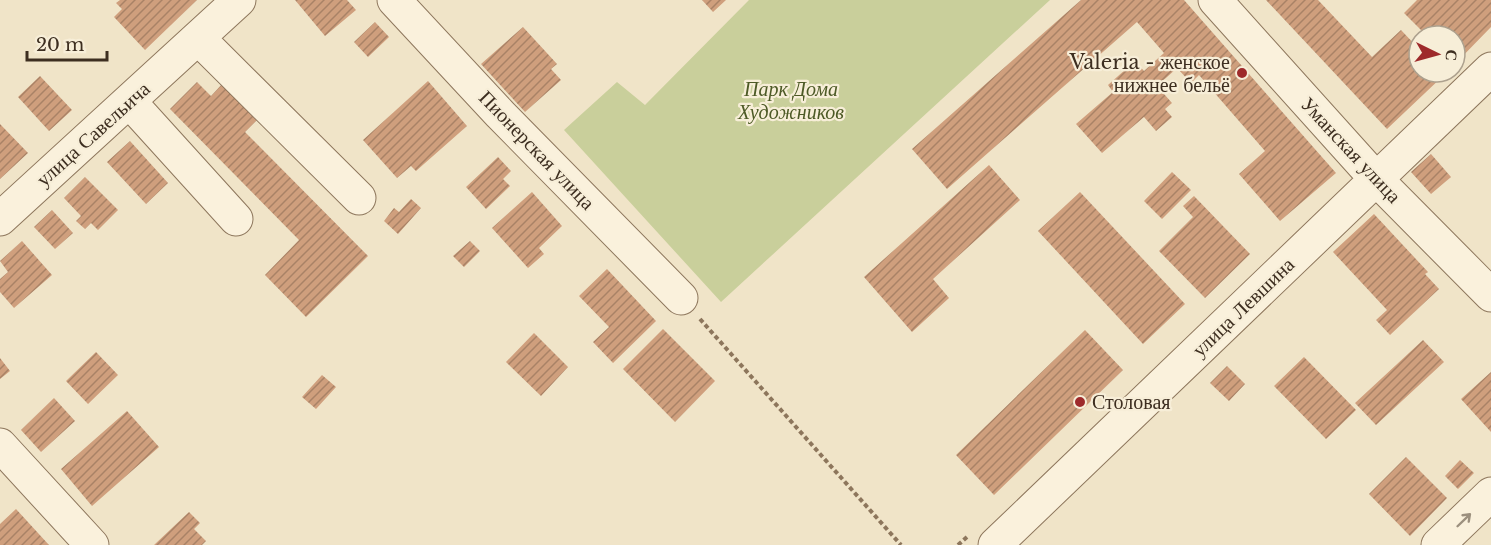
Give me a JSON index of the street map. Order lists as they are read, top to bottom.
{
  "streets": {
    "street": [
      "улица Савельича",
      "Пионерская улица",
      "Уманская улица",
      "улица Левшина"
    ]
  },
  "crossings": [
    ["Уманская улица", "улица Левшина"]
  ],
  "parks": ["Парк Дома Художников"],
  "places": ["Valeria - женское нижнее бельё", "Столовая"],
  "scale_bar": "20 m",
  "north": "right"
}
